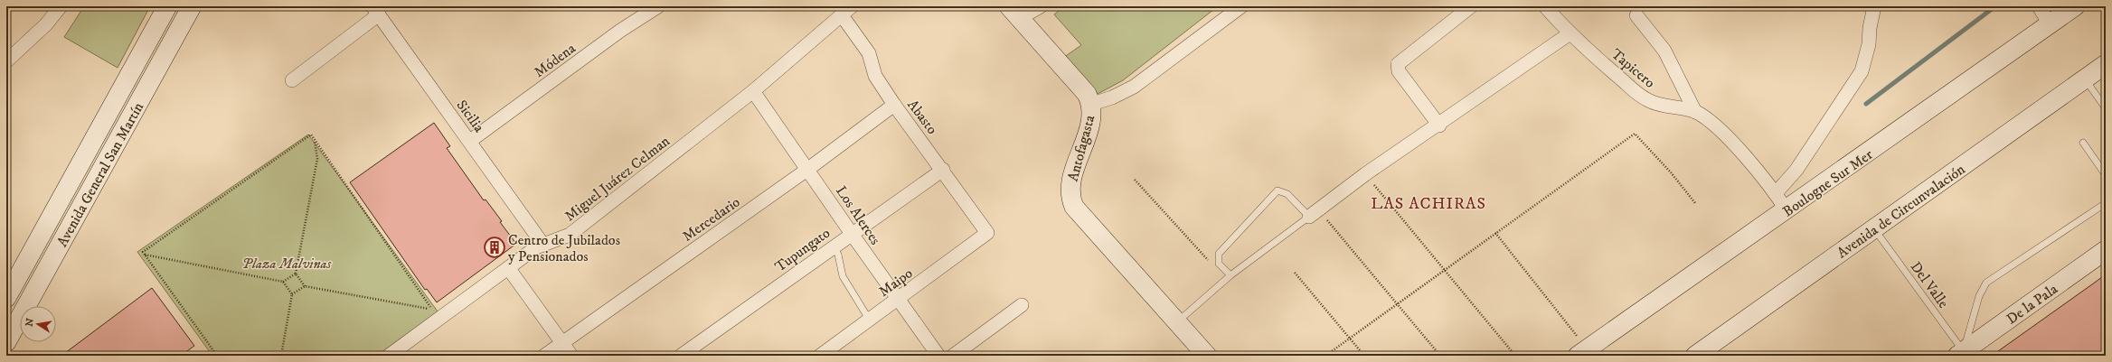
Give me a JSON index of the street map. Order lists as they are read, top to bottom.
{
  "streets": {
    "street": [
      "Módena",
      "Tapicero",
      "Sicilia",
      "Abasto",
      "Antofagasta",
      "Avenida General San Martín",
      "Miguel Juárez Celman",
      "Boulogne Sur Mer",
      "Avenida de Circunvalación",
      "Los Alerces",
      "Mercedario",
      "Tupungato",
      "Maipo",
      "De la Pala"
    ],
    "lane": ["Del Valle"]
  },
  "crossings": [
    ["Módena", "Sicilia"],
    ["Tapicero", "Boulogne Sur Mer"],
    ["Sicilia", "Miguel Juárez Celman"],
    ["Abasto", "Miguel Juárez Celman"],
    ["Abasto", "Mercedario"],
    ["Abasto", "Tupungato"],
    ["Abasto", "Maipo"],
    ["Miguel Juárez Celman", "Los Alerces"],
    ["Avenida de Circunvalación", "Del Valle"],
    ["Los Alerces", "Mercedario"],
    ["Los Alerces", "Tupungato"],
    ["Los Alerces", "Maipo"],
    ["Del Valle", "De la Pala"]
  ],
  "districts": ["LAS ACHIRAS"],
  "parks": ["Plaza Malvinas"],
  "places": {
    "building": ["Centro de Jubilados y Pensionados"]
  },
  "north": "left"
}
